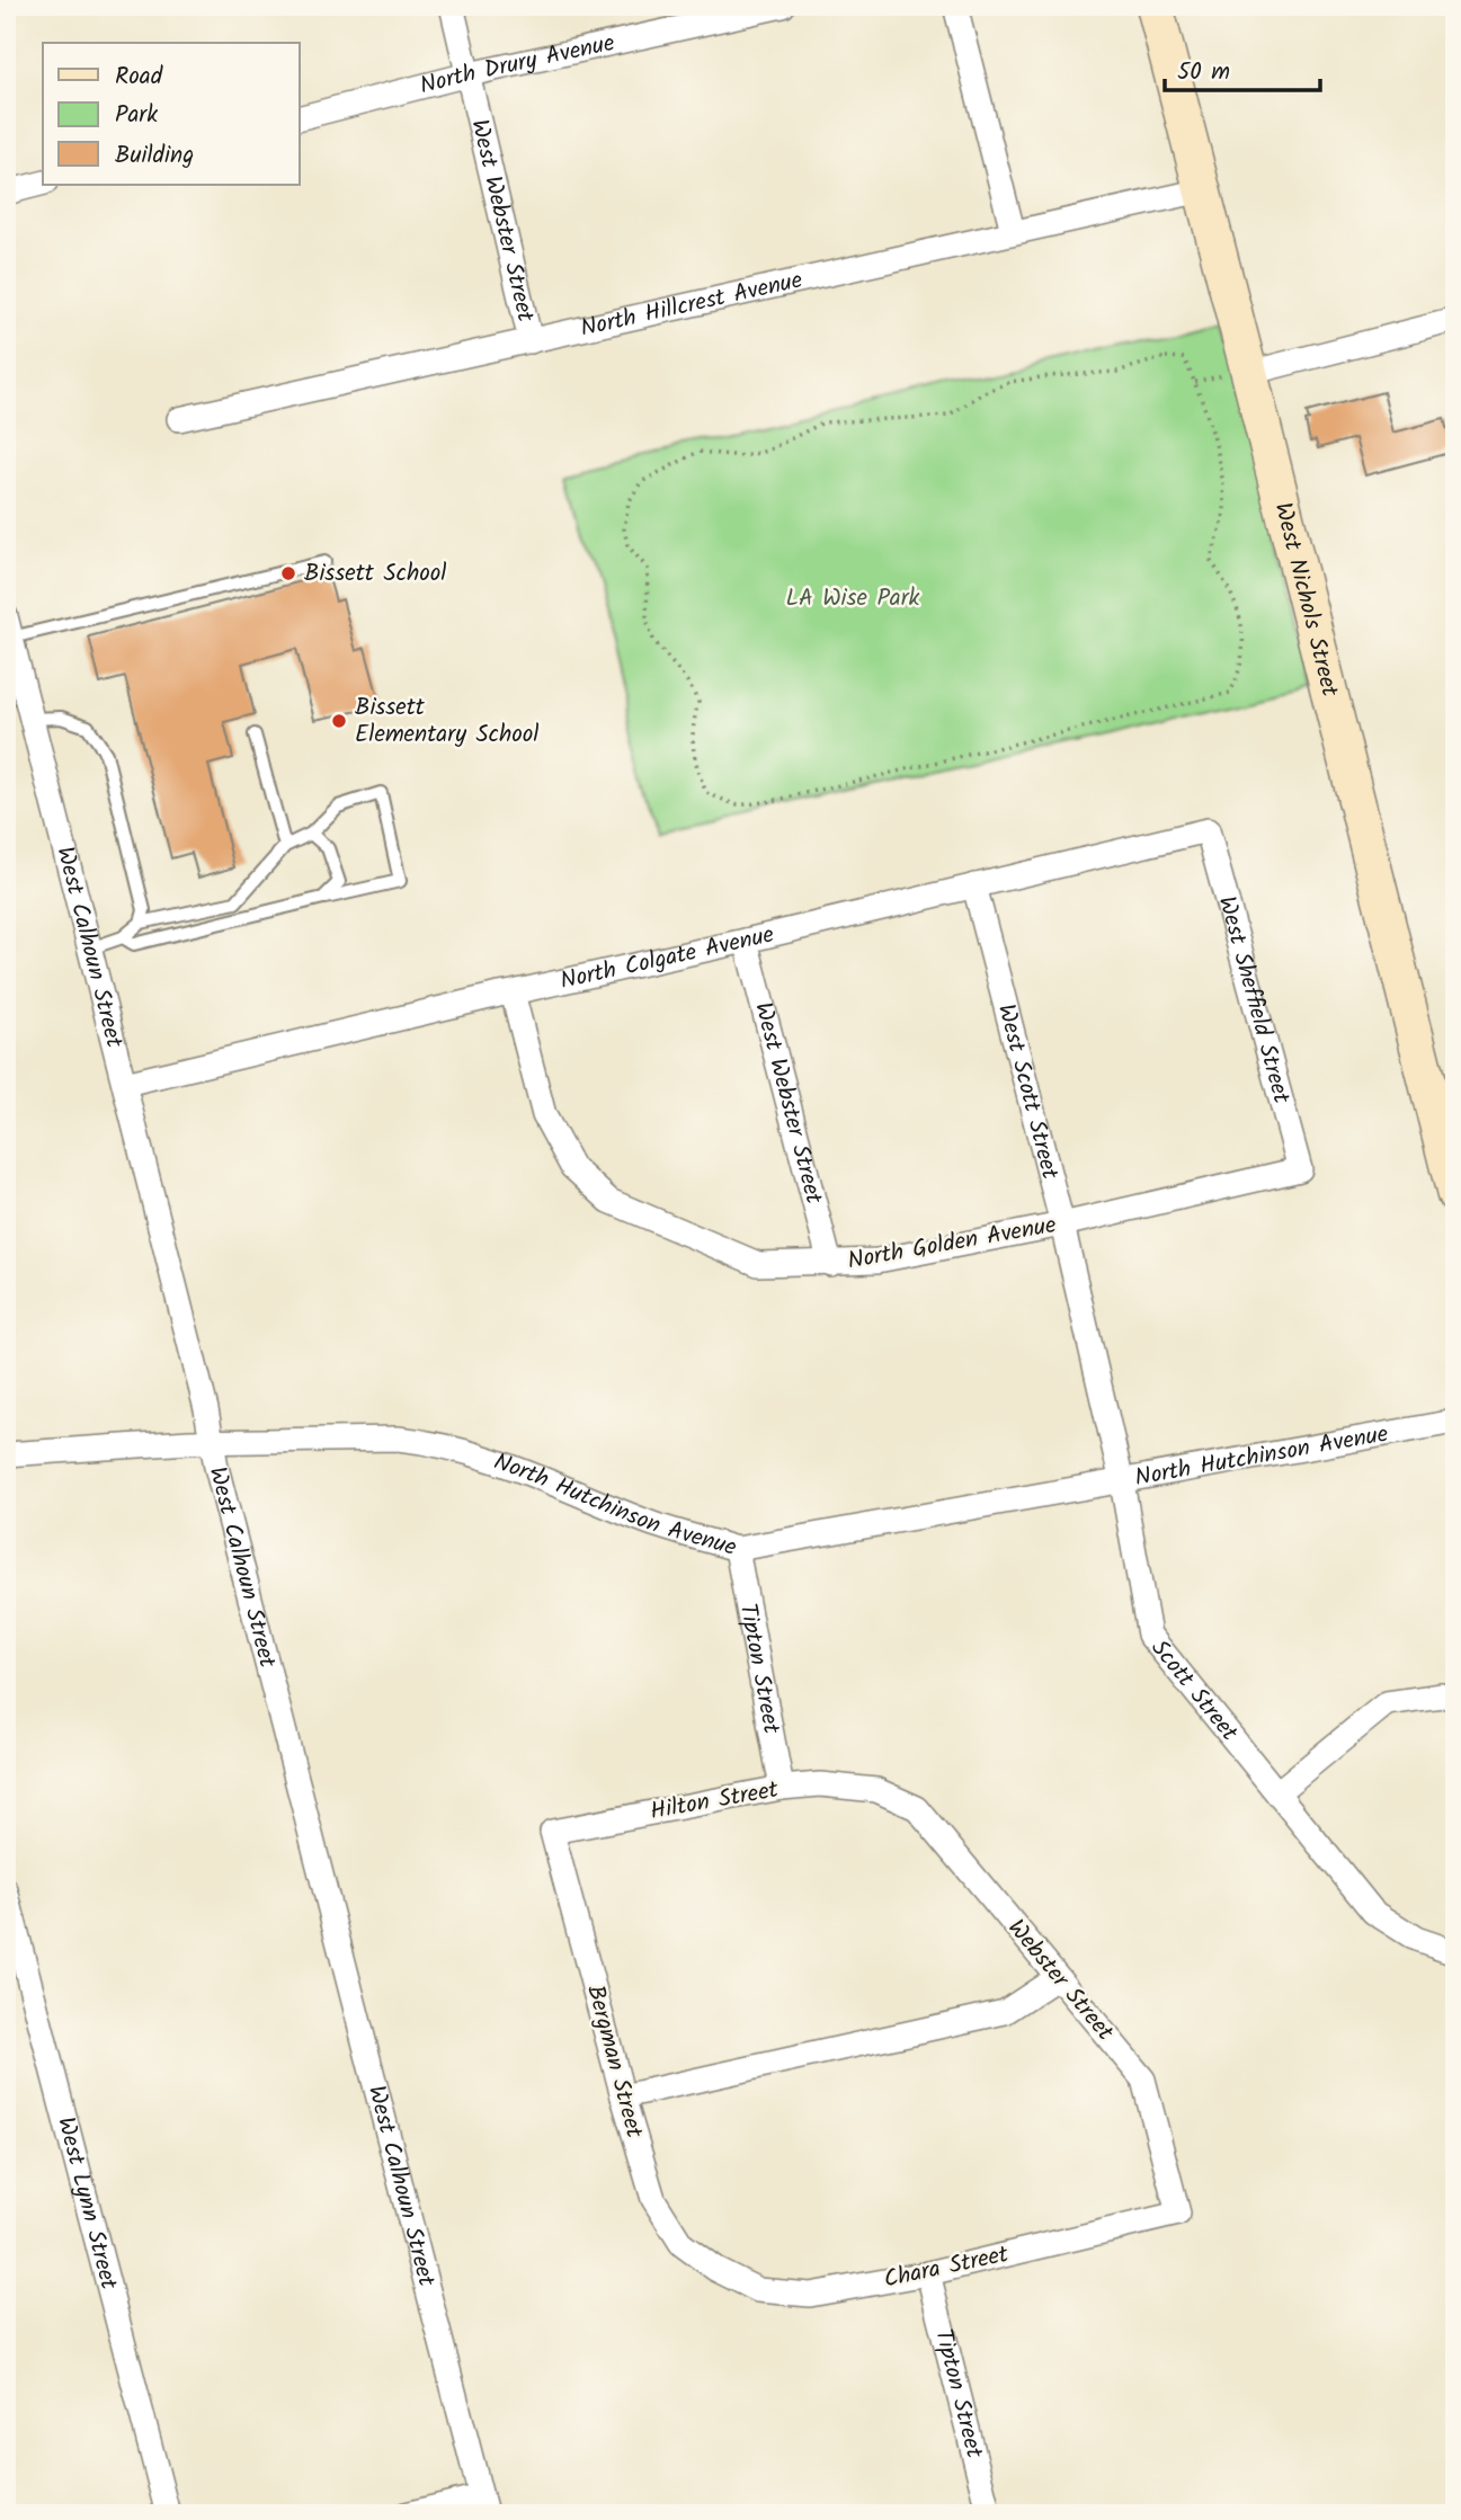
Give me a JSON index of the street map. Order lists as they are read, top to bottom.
{
  "streets": {
    "street": [
      "North Drury Avenue",
      "West Webster Street",
      "North Hillcrest Avenue",
      "West Nichols Street",
      "West Calhoun Street",
      "North Colgate Avenue",
      "West Sheffield Street",
      "West Scott Street",
      "North Golden Avenue",
      "North Hutchinson Avenue",
      "Tipton Street",
      "Scott Street",
      "Hilton Street",
      "Webster Street",
      "Bergman Street",
      "West Lynn Street",
      "Chara Street"
    ]
  },
  "crossings": [
    ["North Drury Avenue", "West Webster Street"],
    ["West Webster Street", "North Hillcrest Avenue"],
    ["West Webster Street", "North Colgate Avenue"],
    ["West Webster Street", "North Golden Avenue"],
    ["North Hillcrest Avenue", "West Nichols Street"],
    ["West Calhoun Street", "North Colgate Avenue"],
    ["West Calhoun Street", "North Hutchinson Avenue"],
    ["North Colgate Avenue", "West Sheffield Street"],
    ["North Colgate Avenue", "West Scott Street"],
    ["North Colgate Avenue", "North Golden Avenue"],
    ["West Sheffield Street", "North Golden Avenue"],
    ["West Scott Street", "North Golden Avenue"],
    ["West Scott Street", "North Hutchinson Avenue"],
    ["West Scott Street", "Scott Street"],
    ["North Hutchinson Avenue", "Tipton Street"],
    ["North Hutchinson Avenue", "Scott Street"],
    ["Tipton Street", "Hilton Street"],
    ["Tipton Street", "Chara Street"],
    ["Hilton Street", "Webster Street"],
    ["Hilton Street", "Bergman Street"],
    ["Webster Street", "Chara Street"],
    ["Bergman Street", "Chara Street"]
  ],
  "parks": ["LA Wise Park"],
  "places": ["Bissett School", "Bissett Elementary School"],
  "legend": ["Road", "Park", "Building"],
  "scale_bar": "50 m"
}
